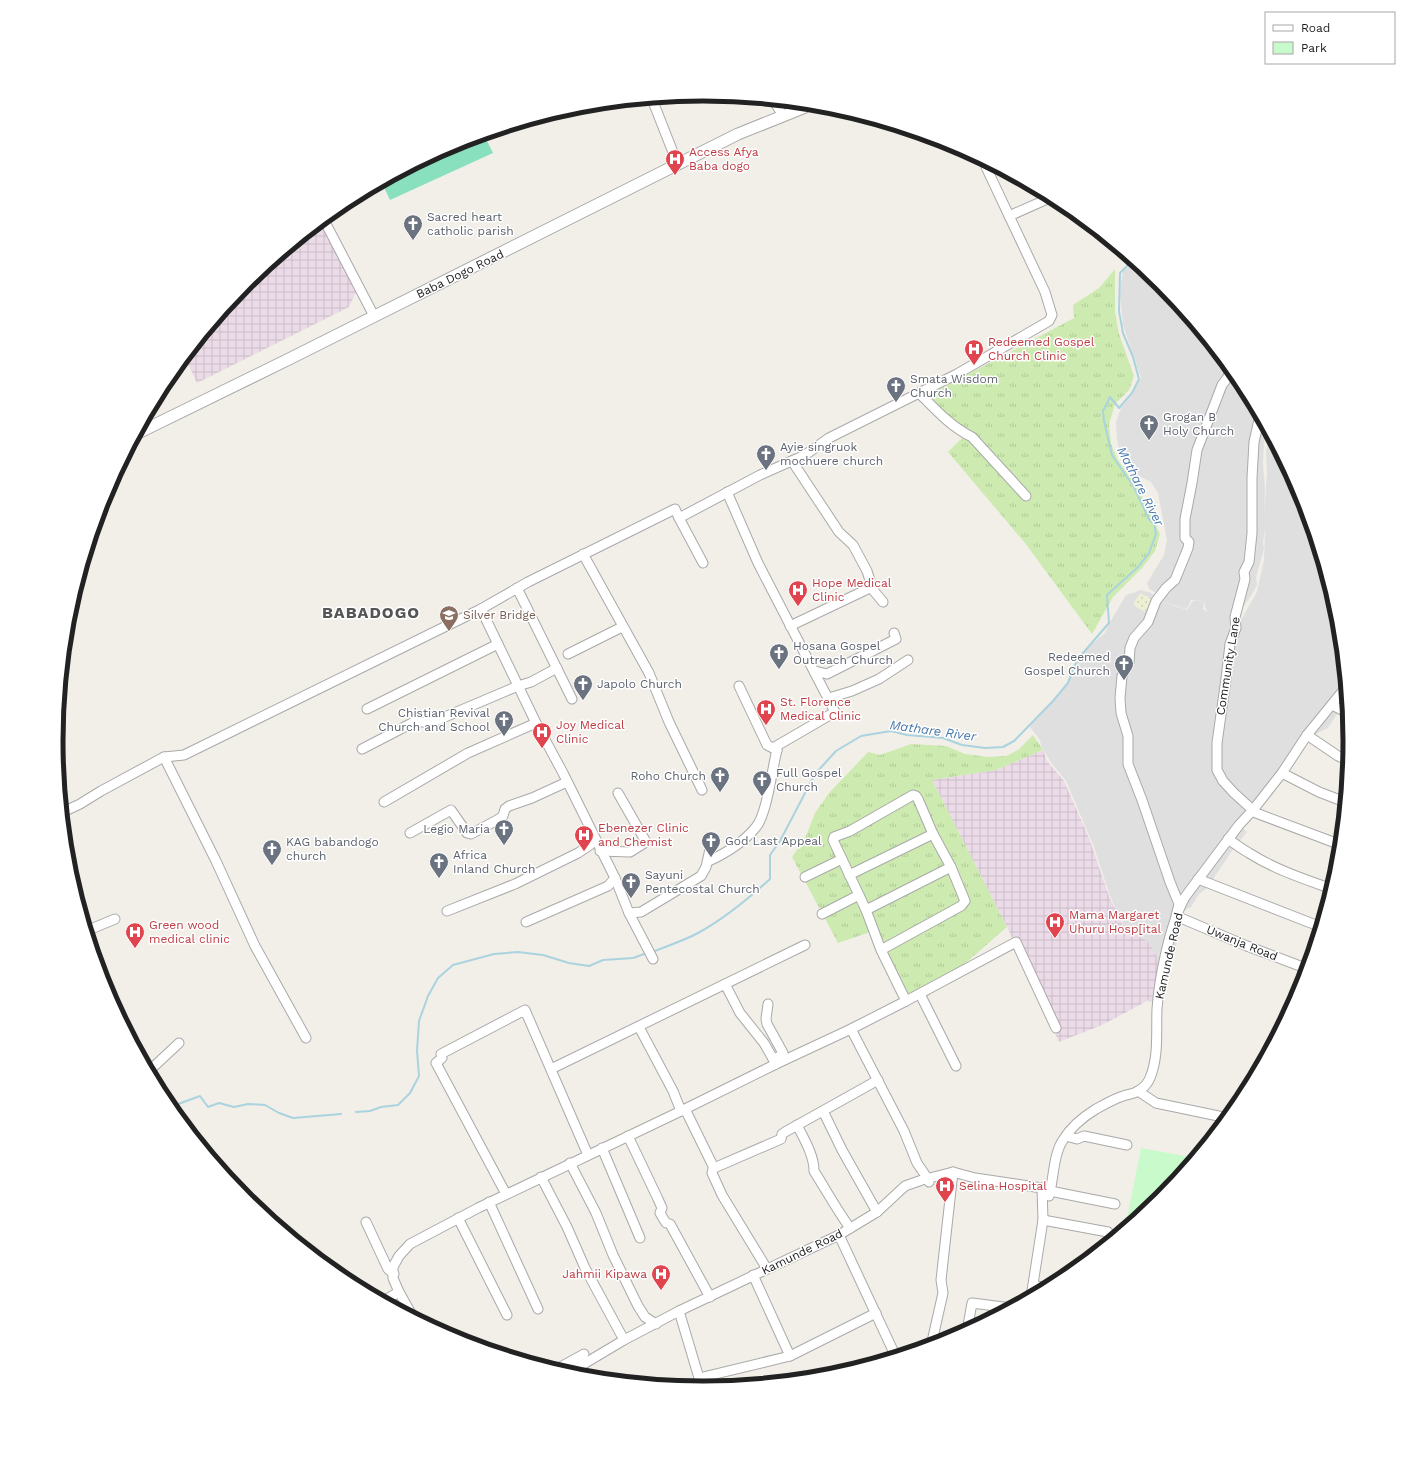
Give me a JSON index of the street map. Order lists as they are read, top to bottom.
{
  "streets": {
    "street": [
      "Baba Dogo Road",
      "Community Lane",
      "Uwanja Road",
      "Kamunde Road"
    ]
  },
  "crossings": [
    ["Community Lane", "Kamunde Road"],
    ["Uwanja Road", "Kamunde Road"]
  ],
  "districts": ["BABADOGO"],
  "water": ["Mathare River"],
  "places": {
    "hospital": [
      "Access Afya Baba dogo",
      "Redeemed Gospel Church Clinic",
      "Hope Medical Clinic",
      "St. Florence Medical Clinic",
      "Joy Medical Clinic",
      "Ebenezer Clinic and Chemist",
      "Mama Margaret Uhuru Hosp[ital",
      "Green wood medical clinic",
      "Selina Hospital",
      "Jahmii Kipawa"
    ],
    "church": [
      "Sacred heart catholic parish",
      "Smata Wisdom Church",
      "Grogan B Holy Church",
      "Ayie singruok mochuere church",
      "Hosana Gospel Outreach Church",
      "Redeemed Gospel Church",
      "Japolo Church",
      "Chistian Revival Church and School",
      "Roho Church",
      "Full Gospel Church",
      "Legio Maria",
      "God Last Appeal",
      "KAG babandogo church",
      "Africa Inland Church",
      "Sayuni Pentecostal Church"
    ],
    "school or university": ["Silver Bridge"]
  },
  "legend": ["Road", "Park"]
}
